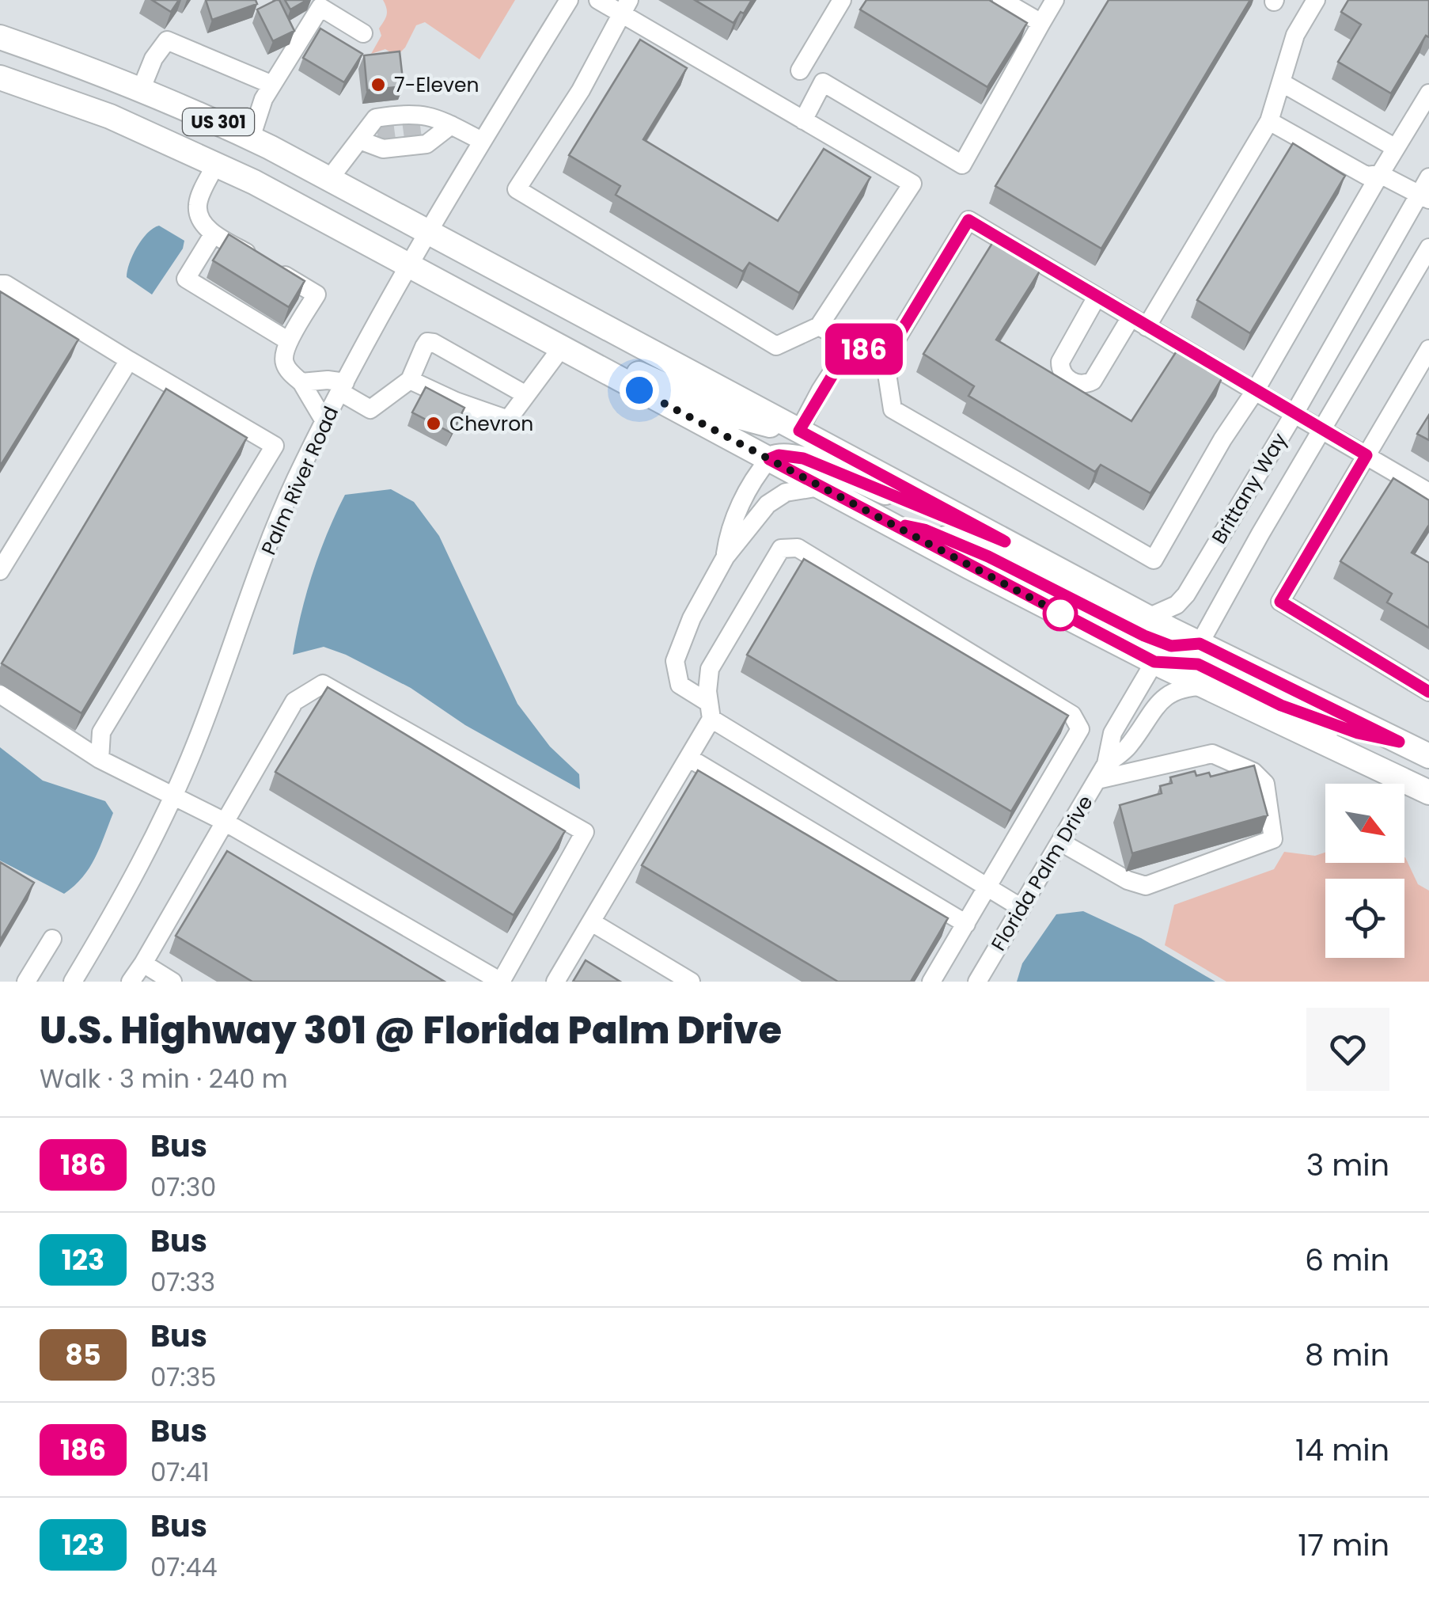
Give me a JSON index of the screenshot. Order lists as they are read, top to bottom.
{
  "streets": {
    "main road": ["US 301"],
    "street": ["Palm River Road", "Brittany Way", "Florida Palm Drive"]
  },
  "crossings": [
    ["US 301", "Palm River Road"],
    ["US 301", "Brittany Way"],
    ["US 301", "Florida Palm Drive"]
  ],
  "places": ["7-Eleven", "Chevron"],
  "lines": ["bus line 186"],
  "north": "bottom right",
  "page": {
    "on_map": "186",
    "heading": ["U.S. Highway 301 @ Florida Palm Drive", "Walk · 3 min · 240 m"],
    "list": [
      {
        "mark": "186",
        "name": "Bus",
        "note": "07:30",
        "value": "3 min"
      },
      {
        "mark": "123",
        "name": "Bus",
        "note": "07:33",
        "value": "6 min"
      },
      {
        "mark": "85",
        "name": "Bus",
        "note": "07:35",
        "value": "8 min"
      },
      {
        "mark": "186",
        "name": "Bus",
        "note": "07:41",
        "value": "14 min"
      },
      {
        "mark": "123",
        "name": "Bus",
        "note": "07:44",
        "value": "17 min"
      }
    ]
  }
}
